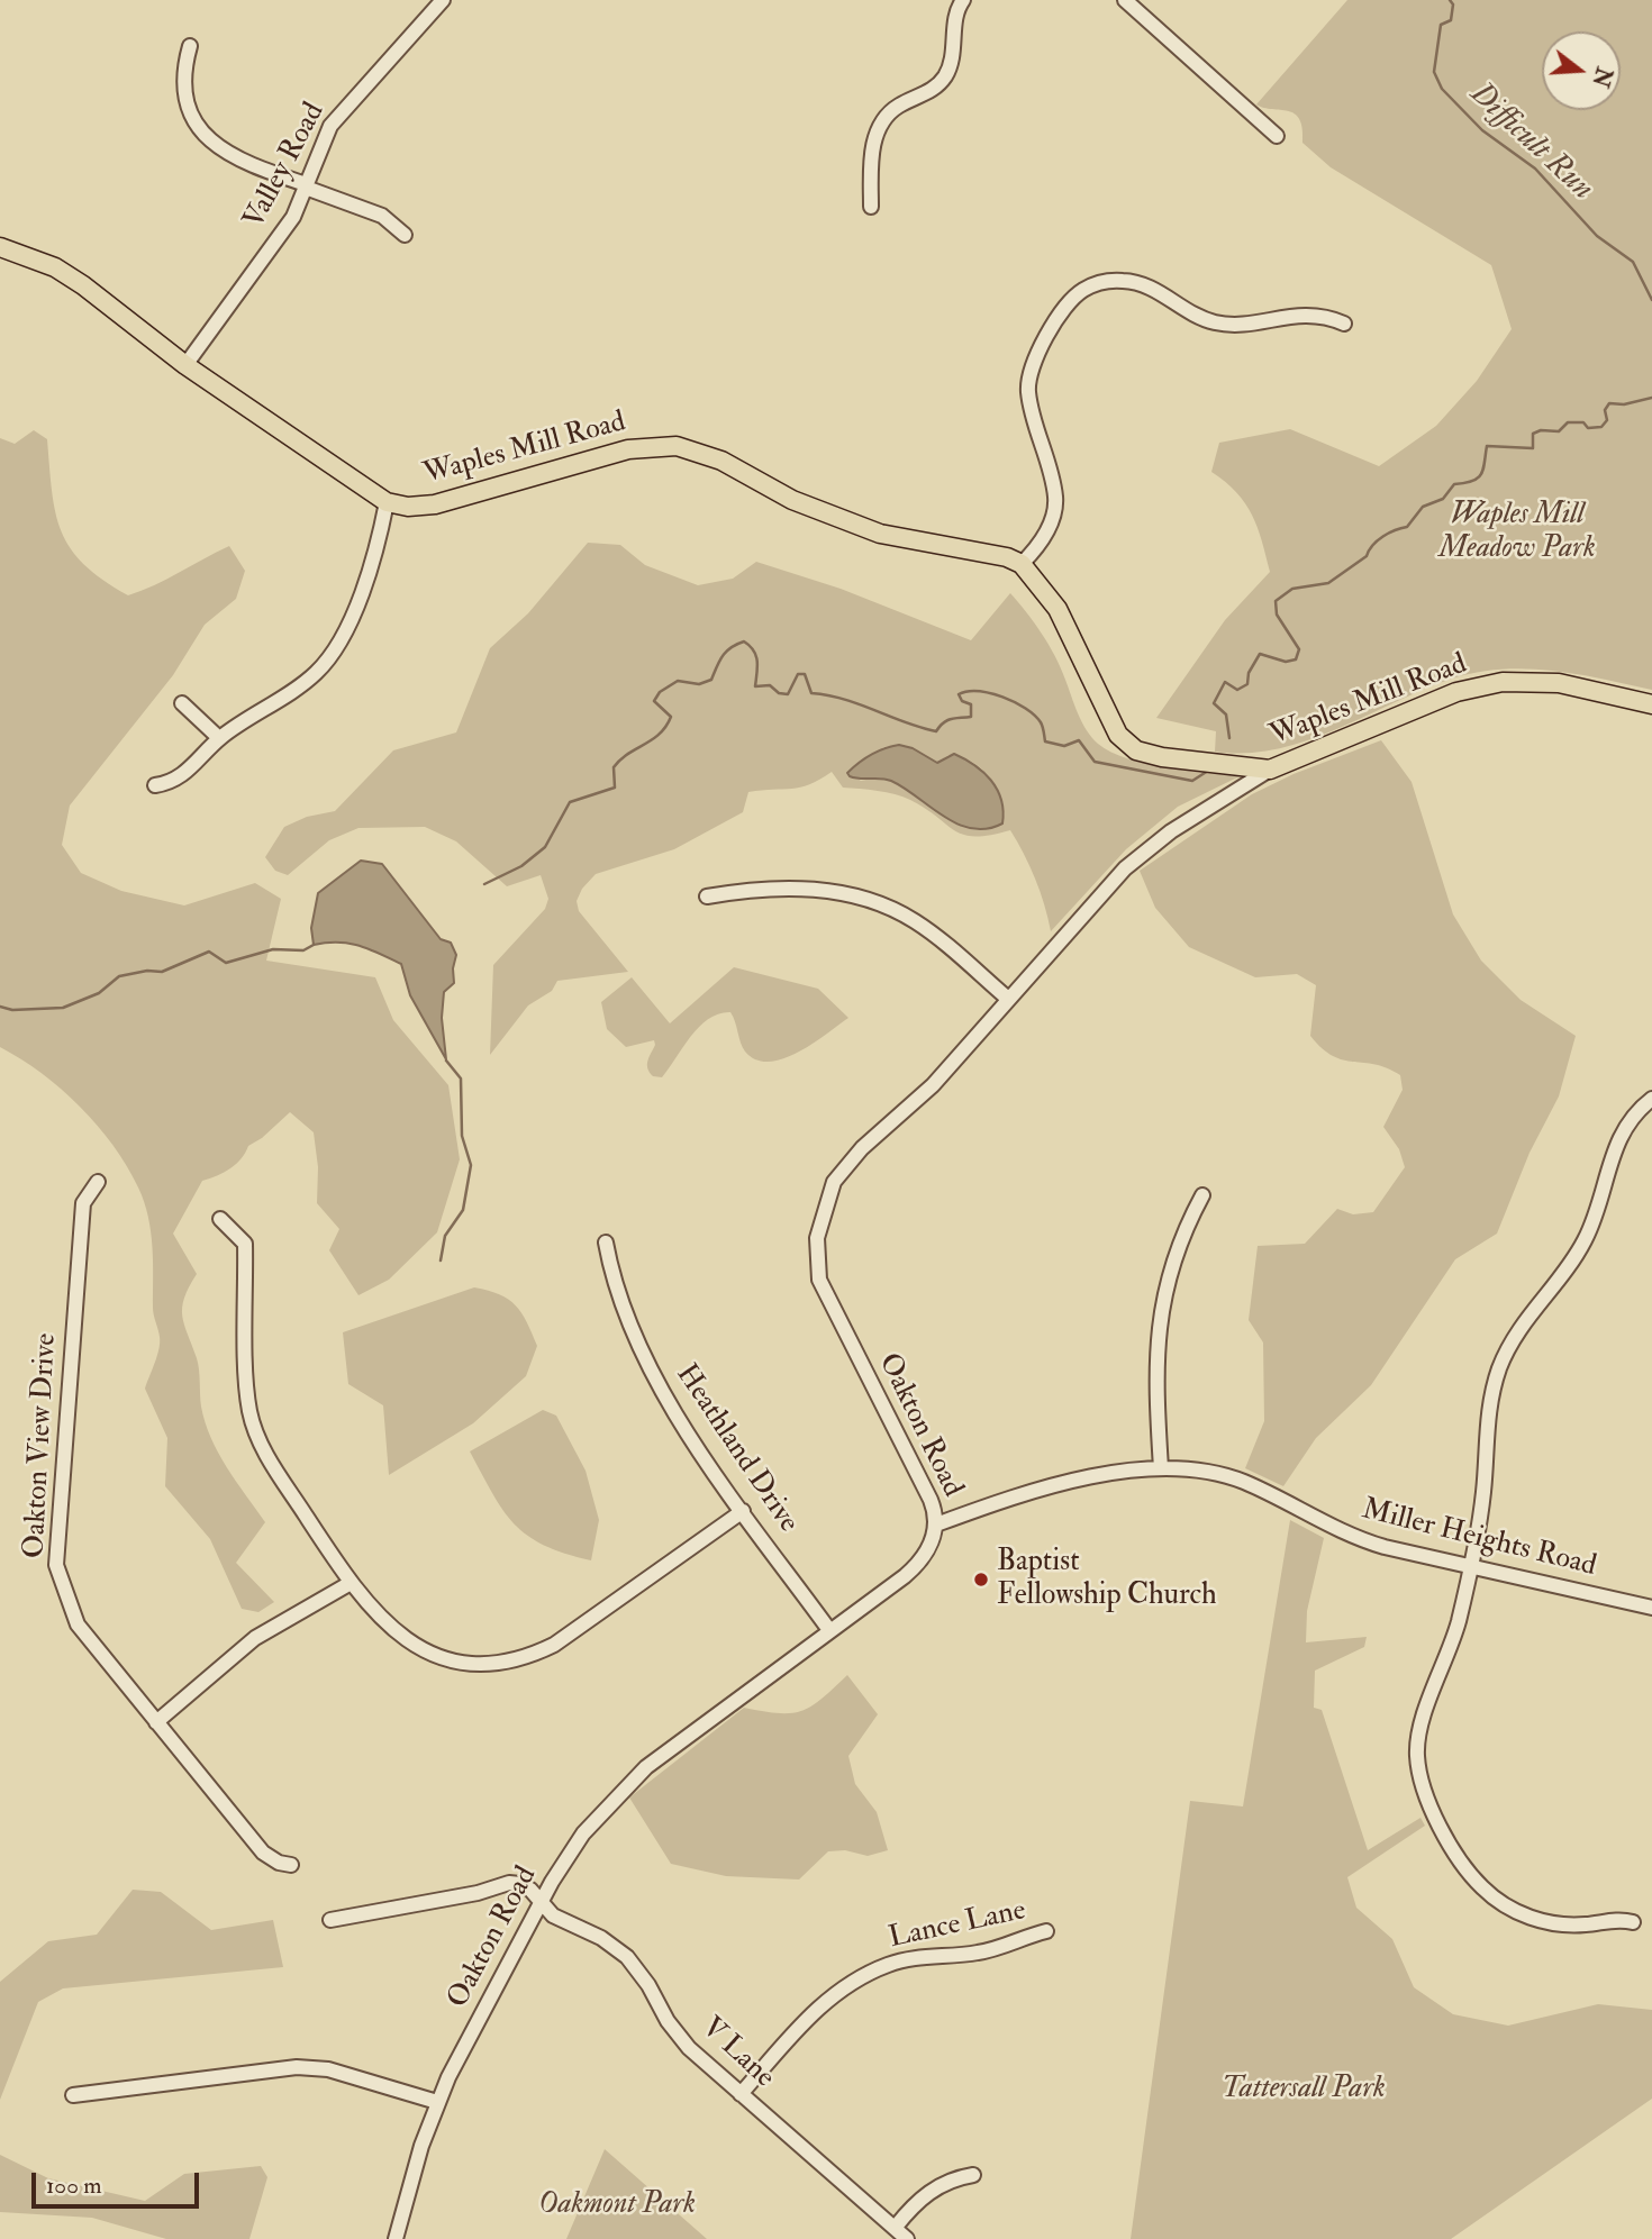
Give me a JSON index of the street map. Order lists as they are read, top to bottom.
{
  "streets": {
    "main road": ["Waples Mill Road"],
    "street": [
      "Valley Road",
      "Oakton Road",
      "Oakton View Drive",
      "Heathland Drive",
      "Miller Heights Road",
      "Lance Lane",
      "V Lane"
    ]
  },
  "crossings": [
    ["Valley Road", "Waples Mill Road"],
    ["Waples Mill Road", "Oakton Road"],
    ["Oakton Road", "Heathland Drive"],
    ["Oakton Road", "Miller Heights Road"],
    ["Oakton Road", "V Lane"],
    ["Lance Lane", "V Lane"]
  ],
  "water": ["Difficult Run"],
  "parks": ["Waples Mill Meadow Park", "Tattersall Park", "Oakmont Park"],
  "places": ["Baptist Fellowship Church"],
  "scale_bar": "100 m",
  "north": "right"
}
